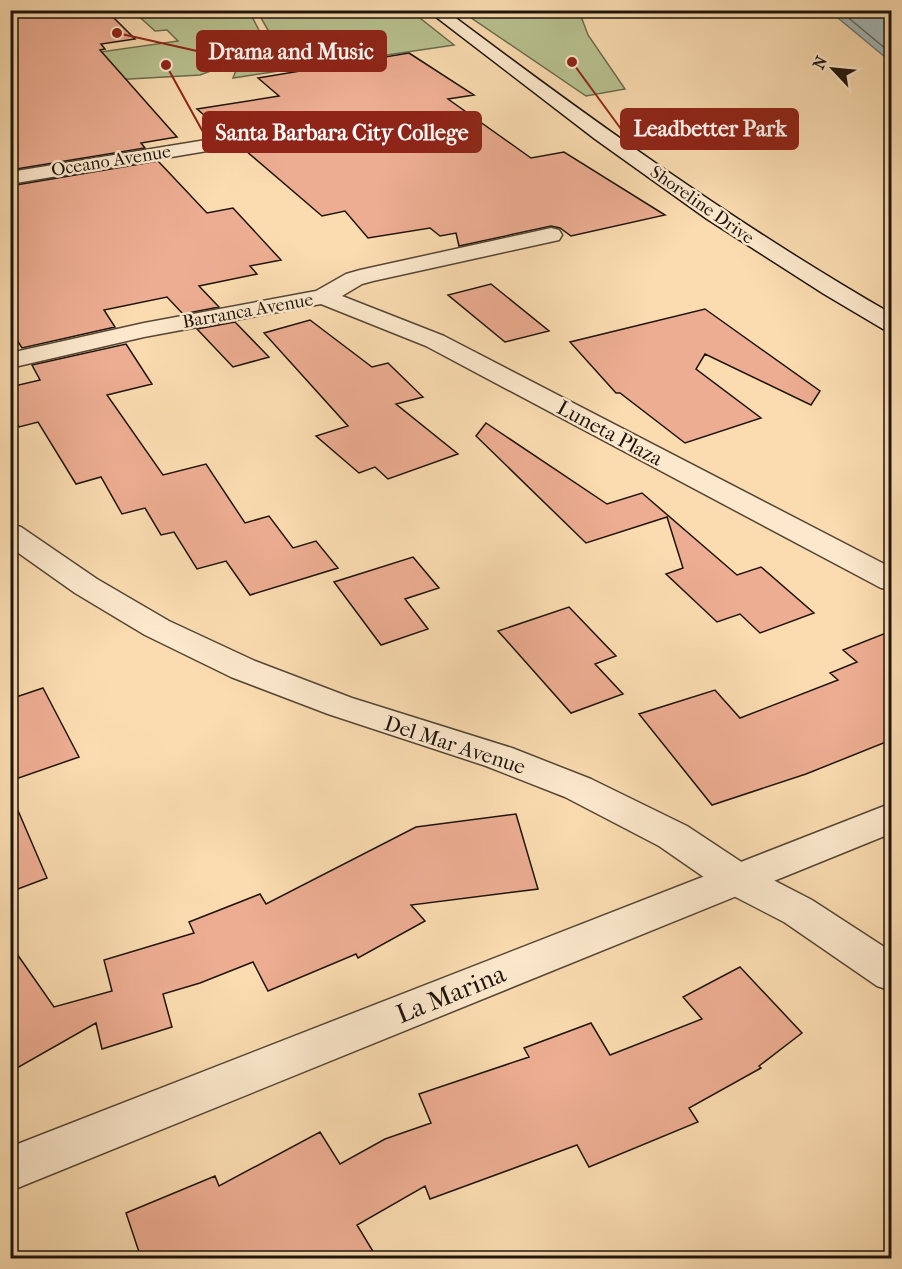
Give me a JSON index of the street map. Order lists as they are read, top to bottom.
{
  "streets": {
    "street": [
      "Oceano Avenue",
      "Shoreline Drive",
      "Barranca Avenue",
      "Luneta Plaza",
      "Del Mar Avenue",
      "La Marina"
    ]
  },
  "crossings": [
    ["Barranca Avenue", "Luneta Plaza"],
    ["Del Mar Avenue", "La Marina"]
  ],
  "places": ["Drama and Music", "Leadbetter Park", "Santa Barbara City College"],
  "north": "top left"
}
